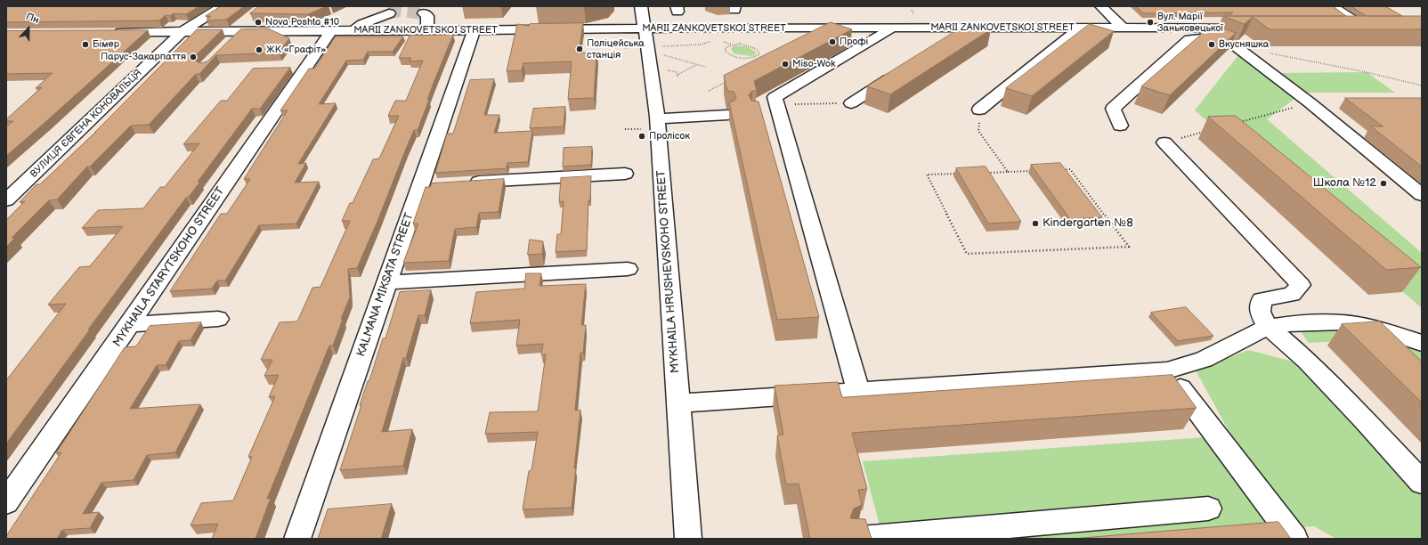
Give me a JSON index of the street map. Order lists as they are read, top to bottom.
{
  "streets": {
    "street": [
      "MARII ZANKOVETSKOI STREET",
      "ВУЛИЦЯ ЄВГЕНА КОНОВАЛЬЦЯ",
      "MYKHAILA STARYTSKOHO STREET",
      "MYKHAILA HRUSHEVSKOHO STREET",
      "KALMANA MIKSATA STREET"
    ]
  },
  "crossings": [
    ["MARII ZANKOVETSKOI STREET", "ВУЛИЦЯ ЄВГЕНА КОНОВАЛЬЦЯ"],
    ["MARII ZANKOVETSKOI STREET", "MYKHAILA STARYTSKOHO STREET"],
    ["MARII ZANKOVETSKOI STREET", "MYKHAILA HRUSHEVSKOHO STREET"],
    ["MARII ZANKOVETSKOI STREET", "KALMANA MIKSATA STREET"]
  ],
  "places": [
    "Nova Poshta #10",
    "Вул. Марії Заньковецької",
    "Профі",
    "Бімер",
    "Вкусняшка",
    "Поліцейська станція",
    "ЖК «Графіт»",
    "Парус-Закарпаття",
    "Miso-Wok",
    "Пролісок",
    "Школа №12",
    "Kindergarten №8"
  ],
  "north": "top"
}
